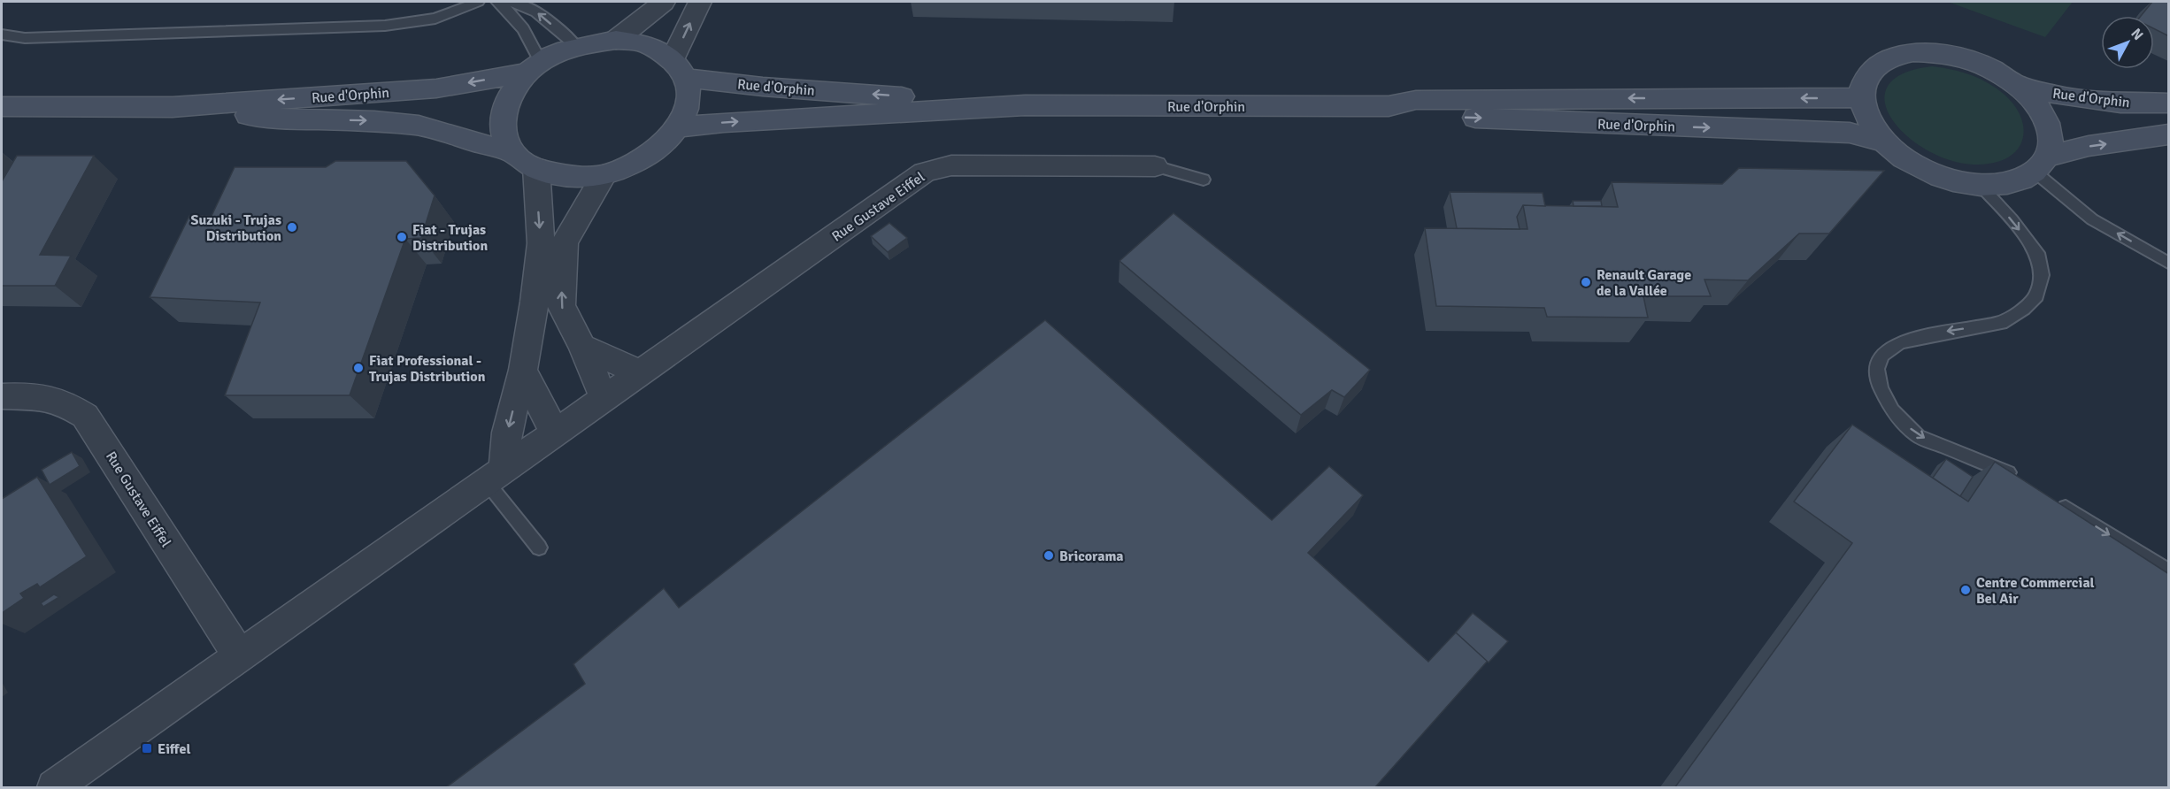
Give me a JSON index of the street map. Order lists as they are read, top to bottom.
{
  "streets": {
    "main road": ["Rue d'Orphin"],
    "street": ["Rue Gustave Eiffel"]
  },
  "places": {
    "other": [
      "Suzuki - Trujas Distribution",
      "Fiat - Trujas Distribution",
      "Renault Garage de la Vallée",
      "Fiat Professional - Trujas Distribution",
      "Bricorama",
      "Centre Commercial Bel Air"
    ],
    "transit": ["Eiffel"]
  },
  "north": "top right"
}
